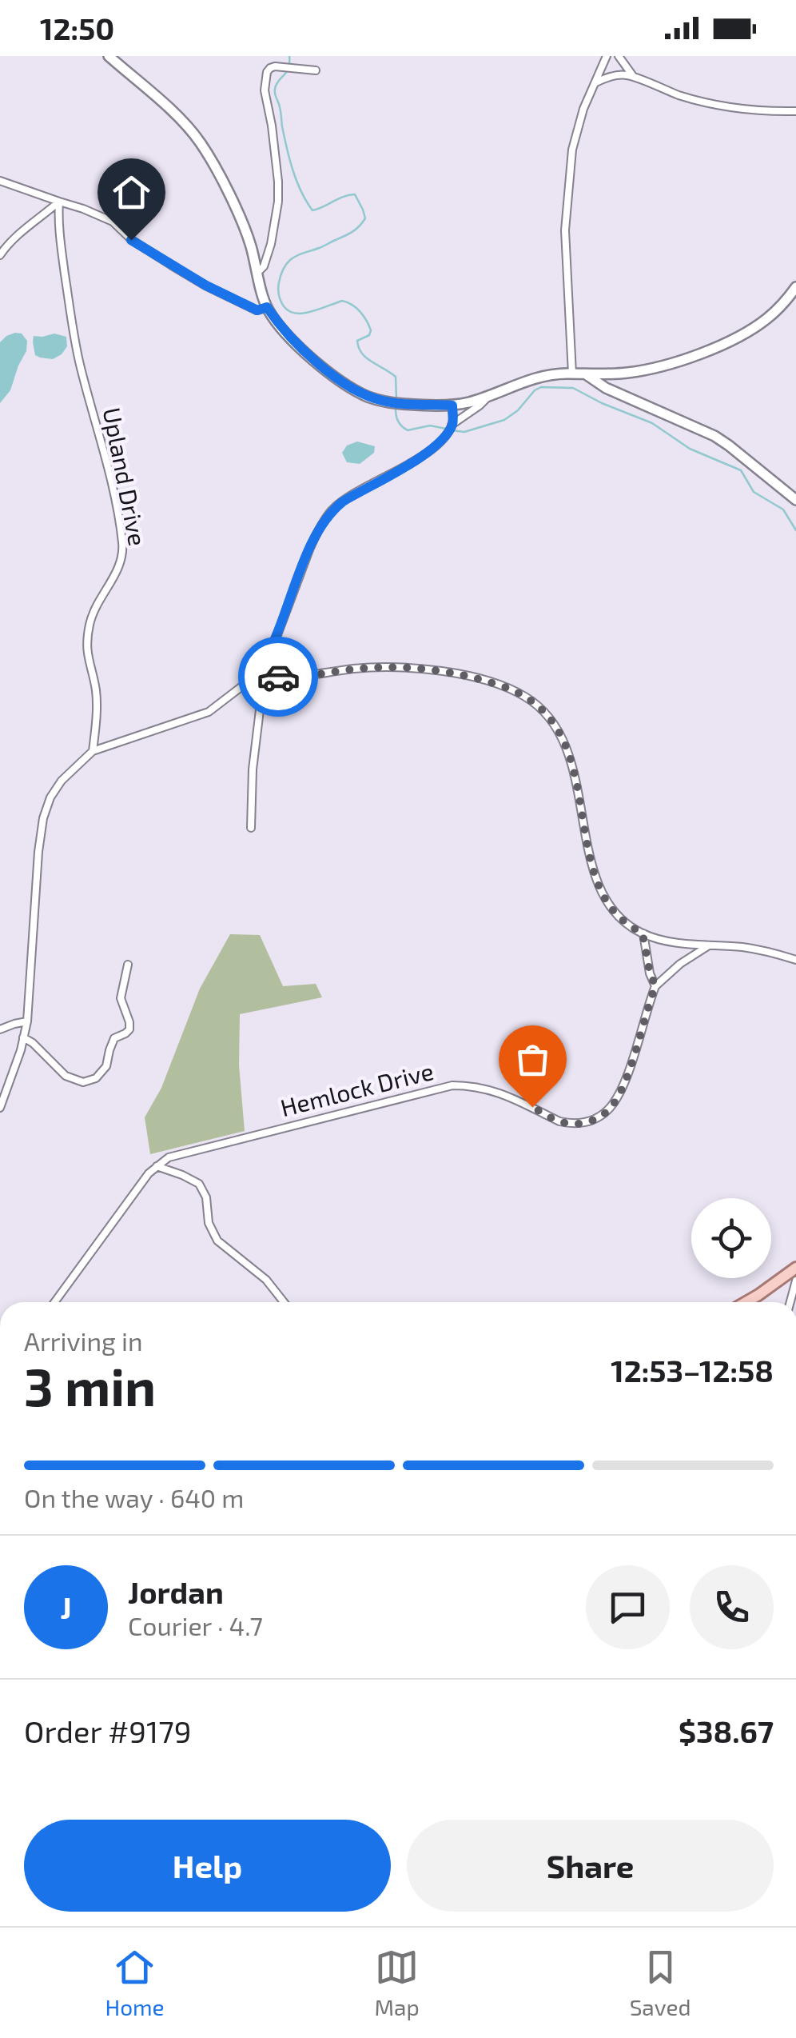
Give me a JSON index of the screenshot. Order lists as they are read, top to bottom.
{
  "streets": {
    "street": ["Upland Drive", "Hemlock Drive"]
  },
  "page": {
    "status": "12:50",
    "heading": ["3 min", "Arriving in", "12:53–12:58"],
    "panel": [
      "Jordan",
      "Courier · 4.7",
      "Order #9179",
      "$38.67"
    ],
    "bar": "On the way · 640 m",
    "round": "J",
    "buttons": ["Help", "Share"],
    "tabs": ["Home", "Map", "Saved"]
  }
}
